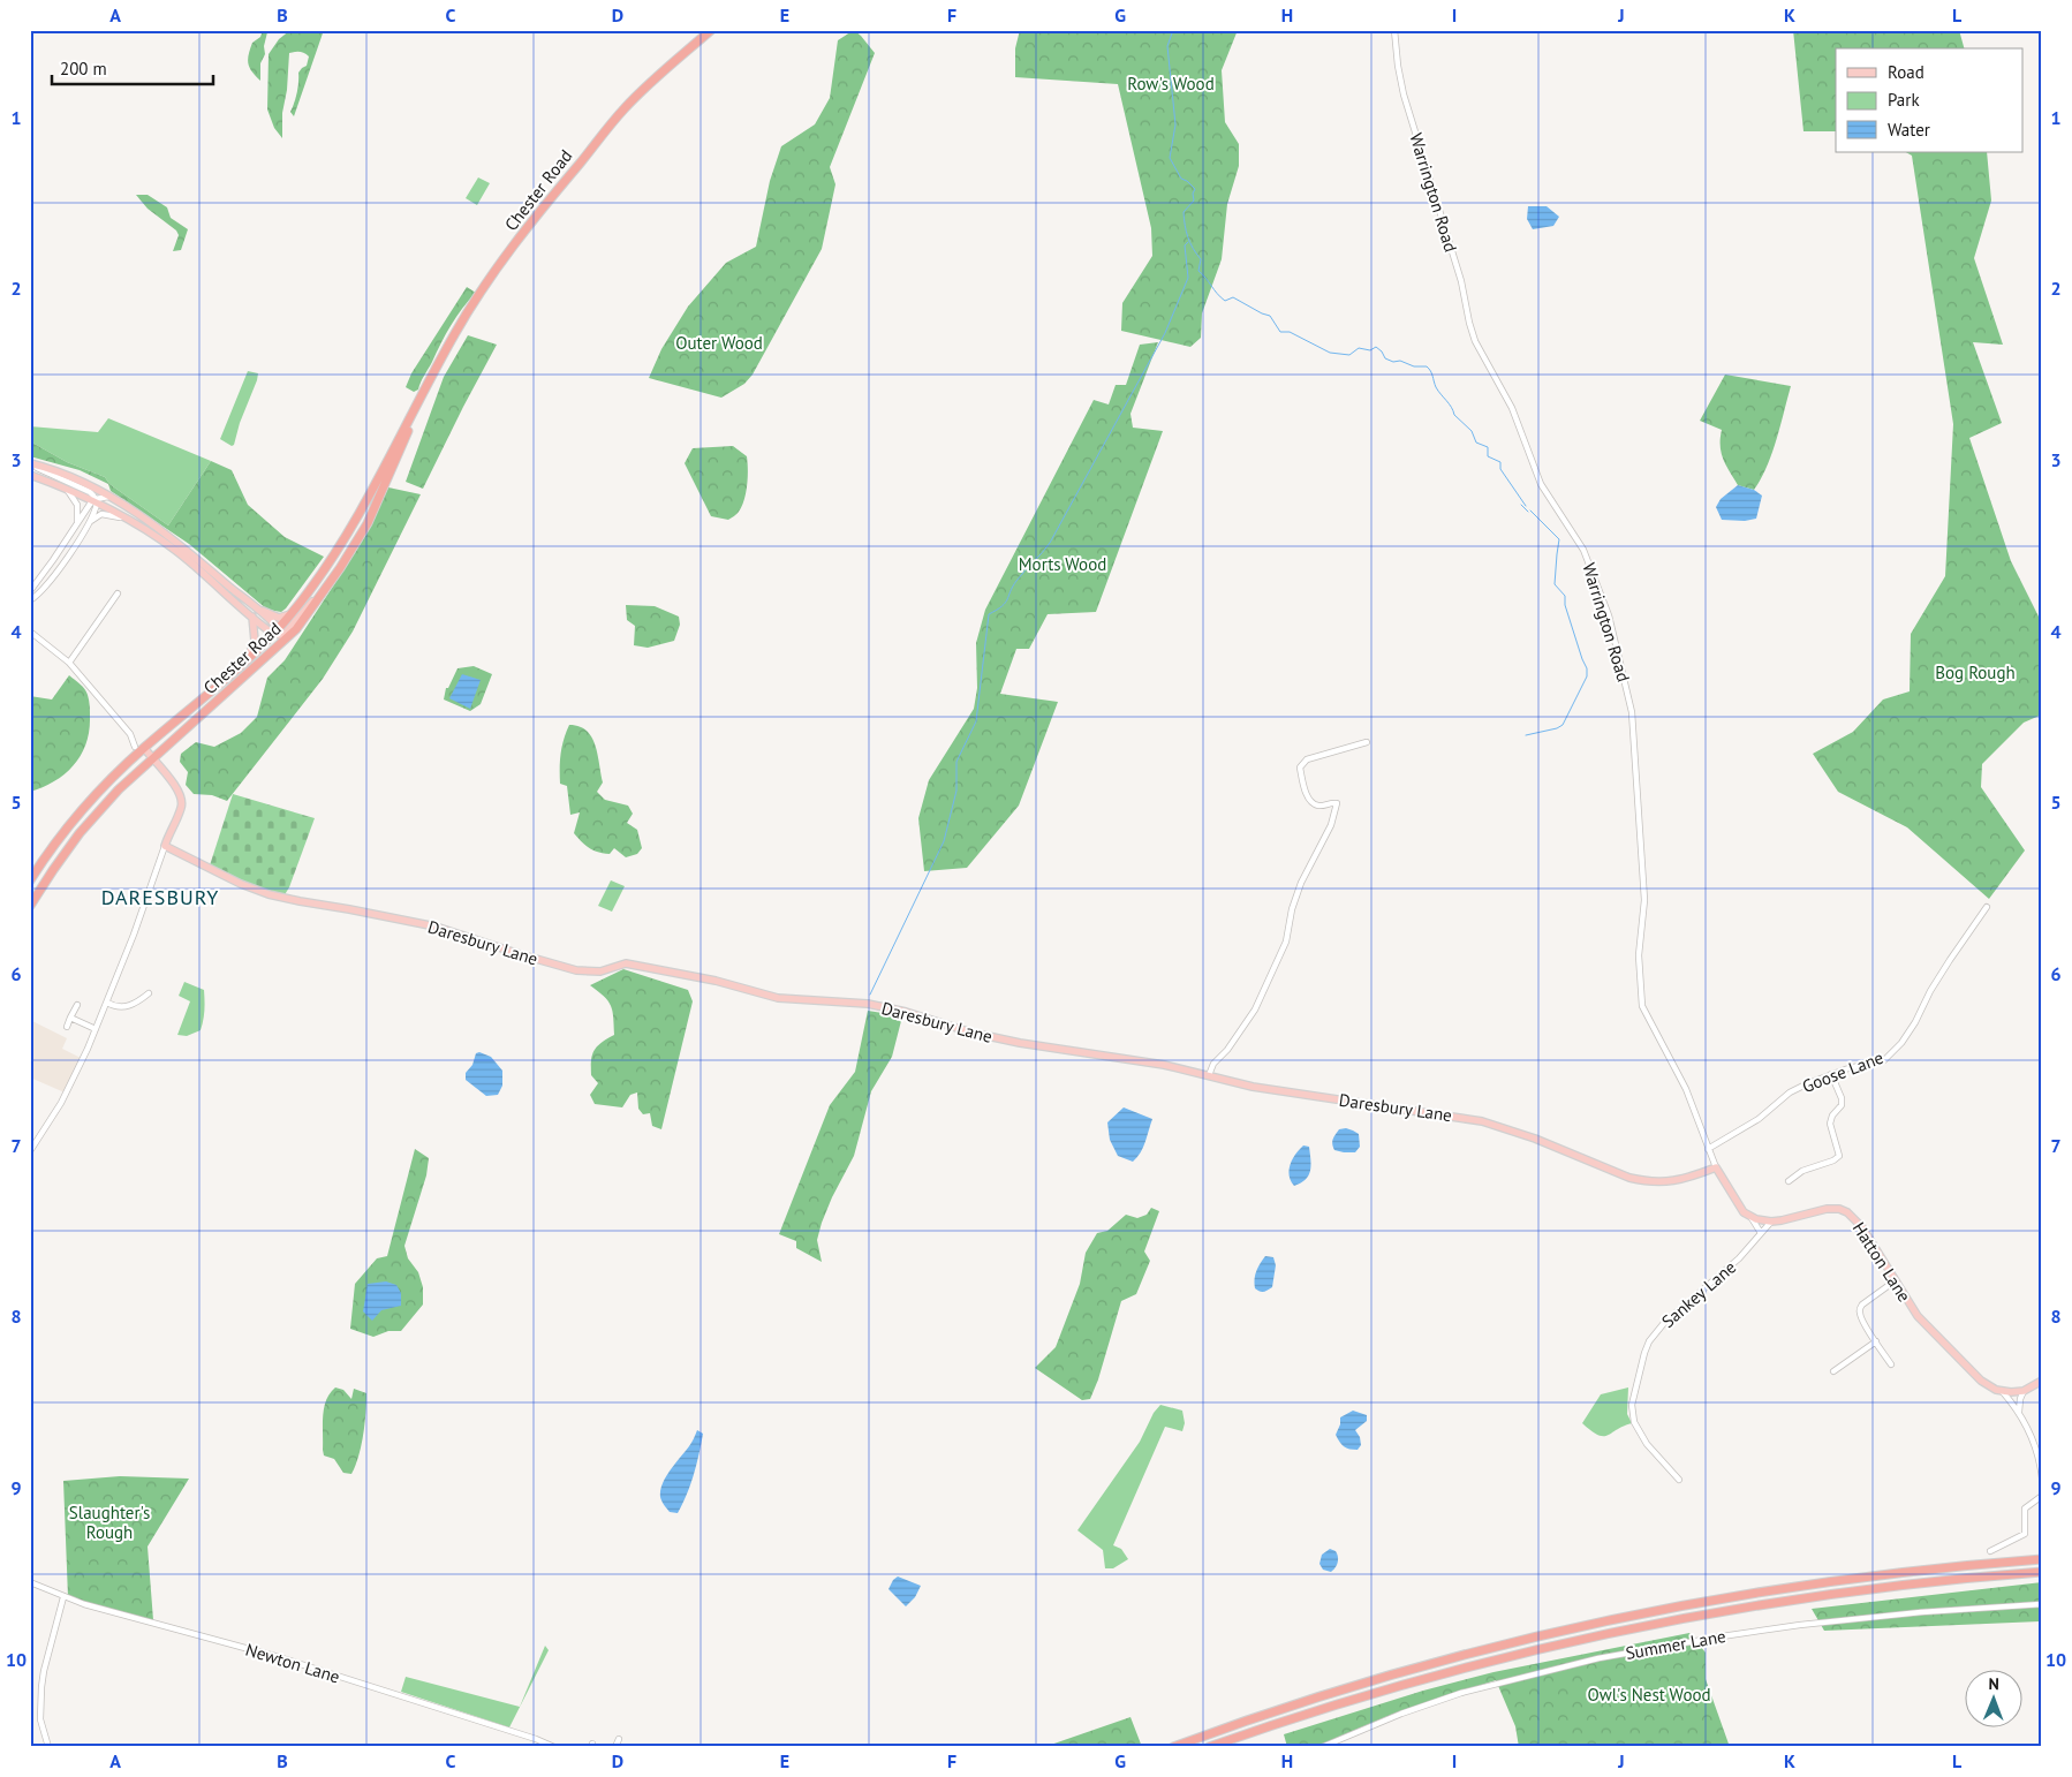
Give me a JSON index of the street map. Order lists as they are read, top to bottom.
{
  "streets": {
    "highway": ["Chester Road"],
    "main road": ["Daresbury Lane", "Hatton Lane"],
    "street": [
      "Warrington Road",
      "Goose Lane",
      "Sankey Lane",
      "Summer Lane",
      "Newton Lane"
    ]
  },
  "crossings": [
    ["Warrington Road", "Daresbury Lane"],
    ["Warrington Road", "Goose Lane"],
    ["Hatton Lane", "Sankey Lane"]
  ],
  "districts": ["DARESBURY"],
  "parks": [
    "Row's Wood",
    "Outer Wood",
    "Morts Wood",
    "Bog Rough",
    "Slaughter's Rough",
    "Owl's Nest Wood"
  ],
  "legend": ["Road", "Park", "Water"],
  "scale_bar": "200 m",
  "north": "top",
  "grid": {
    "columns": [
      "A",
      "B",
      "C",
      "D",
      "E",
      "F",
      "G",
      "H",
      "I",
      "J",
      "K",
      "L"
    ],
    "rows": [
      "1",
      "2",
      "3",
      "4",
      "5",
      "6",
      "7",
      "8",
      "9",
      "10"
    ]
  }
}
